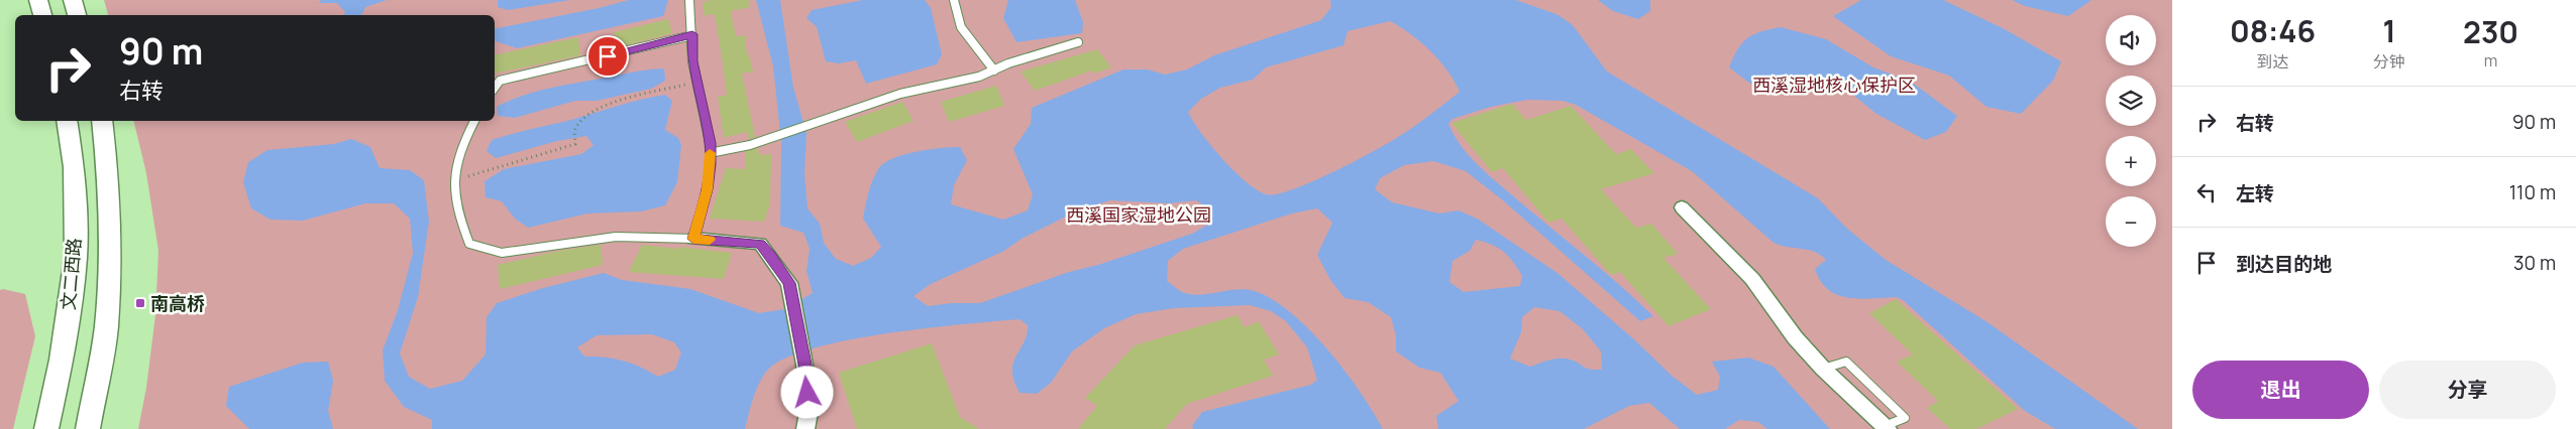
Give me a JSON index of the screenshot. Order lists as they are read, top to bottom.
{
  "streets": {
    "main road": ["文二西路"]
  },
  "parks": ["西溪湿地核心保护区", "西溪国家湿地公园"],
  "places": {
    "transit": ["南高桥"]
  },
  "page": {
    "eta": [
      "08:46",
      "到达",
      "1",
      "分钟",
      "230",
      "m"
    ],
    "map_buttons": ["+", "−"],
    "turn": ["90 m", "右转"],
    "list": [
      {
        "name": "右转",
        "value": "90 m"
      },
      {
        "name": "左转",
        "value": "110 m"
      },
      {
        "name": "到达目的地",
        "value": "30 m"
      }
    ],
    "buttons": ["退出", "分享"]
  }
}
